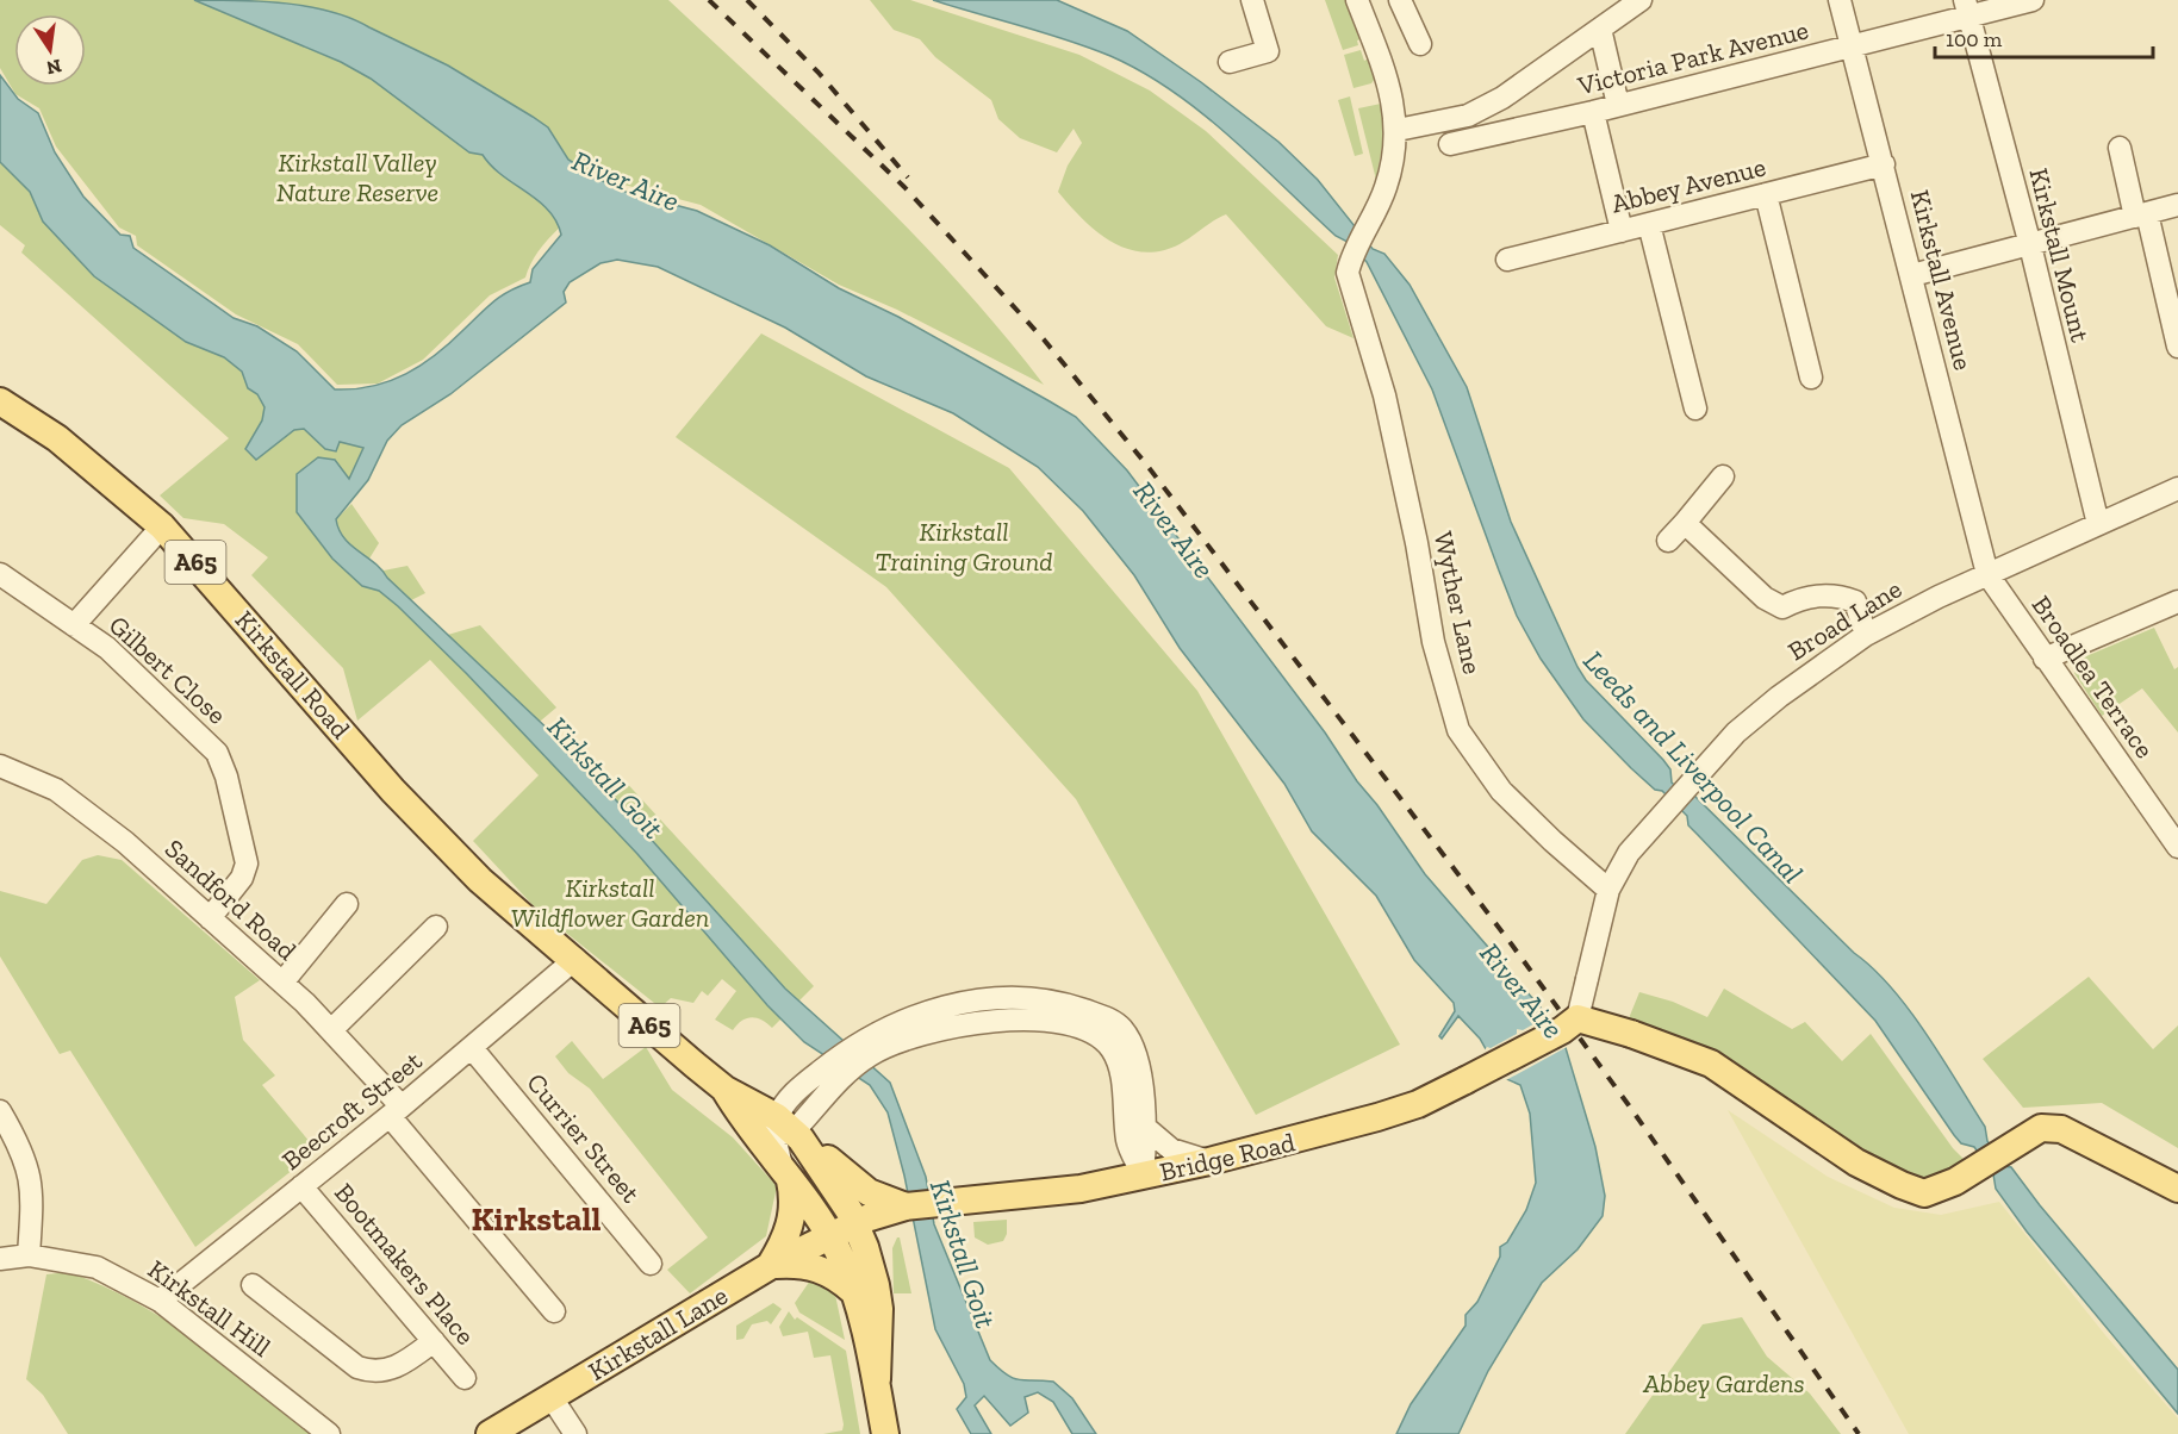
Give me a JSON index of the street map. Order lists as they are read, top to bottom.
{
  "streets": {
    "main road": [
      "A65",
      "Kirkstall Road",
      "Bridge Road",
      "Kirkstall Lane"
    ],
    "street": [
      "Victoria Park Avenue",
      "Abbey Avenue",
      "Kirkstall Mount",
      "Kirkstall Avenue",
      "Wyther Lane",
      "Broad Lane",
      "Gilbert Close",
      "Broadlea Terrace",
      "Sandford Road",
      "Beecroft Street",
      "Currier Street",
      "Bootmakers Place",
      "Kirkstall Hill"
    ]
  },
  "crossings": [
    ["Victoria Park Avenue", "Kirkstall Mount"],
    ["Victoria Park Avenue", "Kirkstall Avenue"],
    ["Abbey Avenue", "Kirkstall Avenue"],
    ["Kirkstall Mount", "Broad Lane"],
    ["Kirkstall Avenue", "Broad Lane"],
    ["Kirkstall Avenue", "Broadlea Terrace"],
    ["A65", "Kirkstall Road"],
    ["A65", "Beecroft Street"],
    ["A65", "Bridge Road"],
    ["A65", "Kirkstall Lane"],
    ["Wyther Lane", "Broad Lane"],
    ["Broad Lane", "Broadlea Terrace"],
    ["Gilbert Close", "Sandford Road"],
    ["Kirkstall Road", "Beecroft Street"],
    ["Sandford Road", "Beecroft Street"],
    ["Beecroft Street", "Currier Street"],
    ["Beecroft Street", "Bootmakers Place"],
    ["Beecroft Street", "Kirkstall Hill"],
    ["Bridge Road", "Kirkstall Lane"]
  ],
  "districts": ["Kirkstall"],
  "water": ["River Aire", "Leeds and Liverpool Canal", "Kirkstall Goit"],
  "parks": [
    "Kirkstall Valley Nature Reserve",
    "Kirkstall Training Ground",
    "Kirkstall Wildflower Garden",
    "Abbey Gardens"
  ],
  "scale_bar": "100 m",
  "north": "bottom"
}
